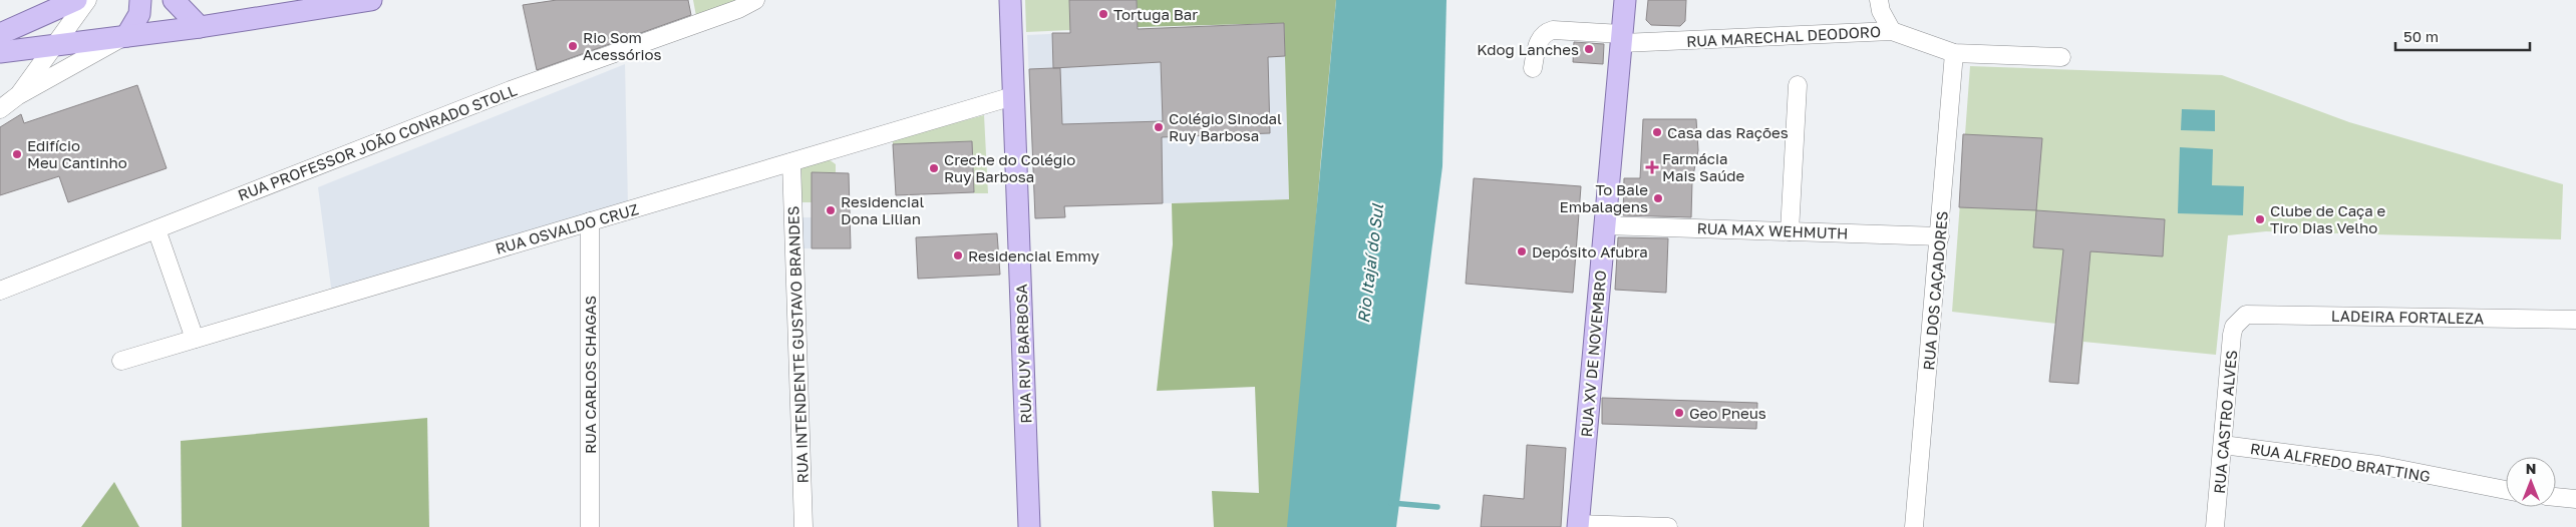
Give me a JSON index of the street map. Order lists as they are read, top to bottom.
{
  "streets": {
    "main road": ["RUA RUY BARBOSA", "RUA XV DE NOVEMBRO"],
    "street": [
      "RUA MARECHAL DEODORO",
      "RUA PROFESSOR JOÃO CONRADO STOLL",
      "RUA OSVALDO CRUZ",
      "RUA MAX WEHMUTH",
      "RUA DOS CAÇADORES",
      "LADEIRA FORTALEZA",
      "RUA INTENDENTE GUSTAVO BRANDES",
      "RUA CARLOS CHAGAS",
      "RUA CASTRO ALVES",
      "RUA ALFREDO BRATTING"
    ]
  },
  "crossings": [
    ["RUA MARECHAL DEODORO", "RUA DOS CAÇADORES"],
    ["RUA MARECHAL DEODORO", "RUA XV DE NOVEMBRO"],
    ["RUA OSVALDO CRUZ", "RUA INTENDENTE GUSTAVO BRANDES"],
    ["RUA OSVALDO CRUZ", "RUA RUY BARBOSA"],
    ["RUA OSVALDO CRUZ", "RUA CARLOS CHAGAS"],
    ["RUA MAX WEHMUTH", "RUA DOS CAÇADORES"],
    ["RUA MAX WEHMUTH", "RUA XV DE NOVEMBRO"],
    ["LADEIRA FORTALEZA", "RUA CASTRO ALVES"],
    ["RUA CASTRO ALVES", "RUA ALFREDO BRATTING"]
  ],
  "water": ["Rio Itajaí do Sul"],
  "places": {
    "other": [
      "Tortuga Bar",
      "Rio Som Acessórios",
      "Kdog Lanches",
      "Colégio Sinodal Ruy Barbosa",
      "Casa das Rações",
      "Edifício Meu Cantinho",
      "Creche do Colégio Ruy Barbosa",
      "To Bale Embalagens",
      "Residencial Dona Lilian",
      "Clube de Caça e Tiro Dias Velho",
      "Depósito Afubra",
      "Residencial Emmy",
      "Geo Pneus"
    ],
    "health": ["Farmácia Mais Saúde"]
  },
  "scale_bar": "50 m",
  "north": "top"
}
